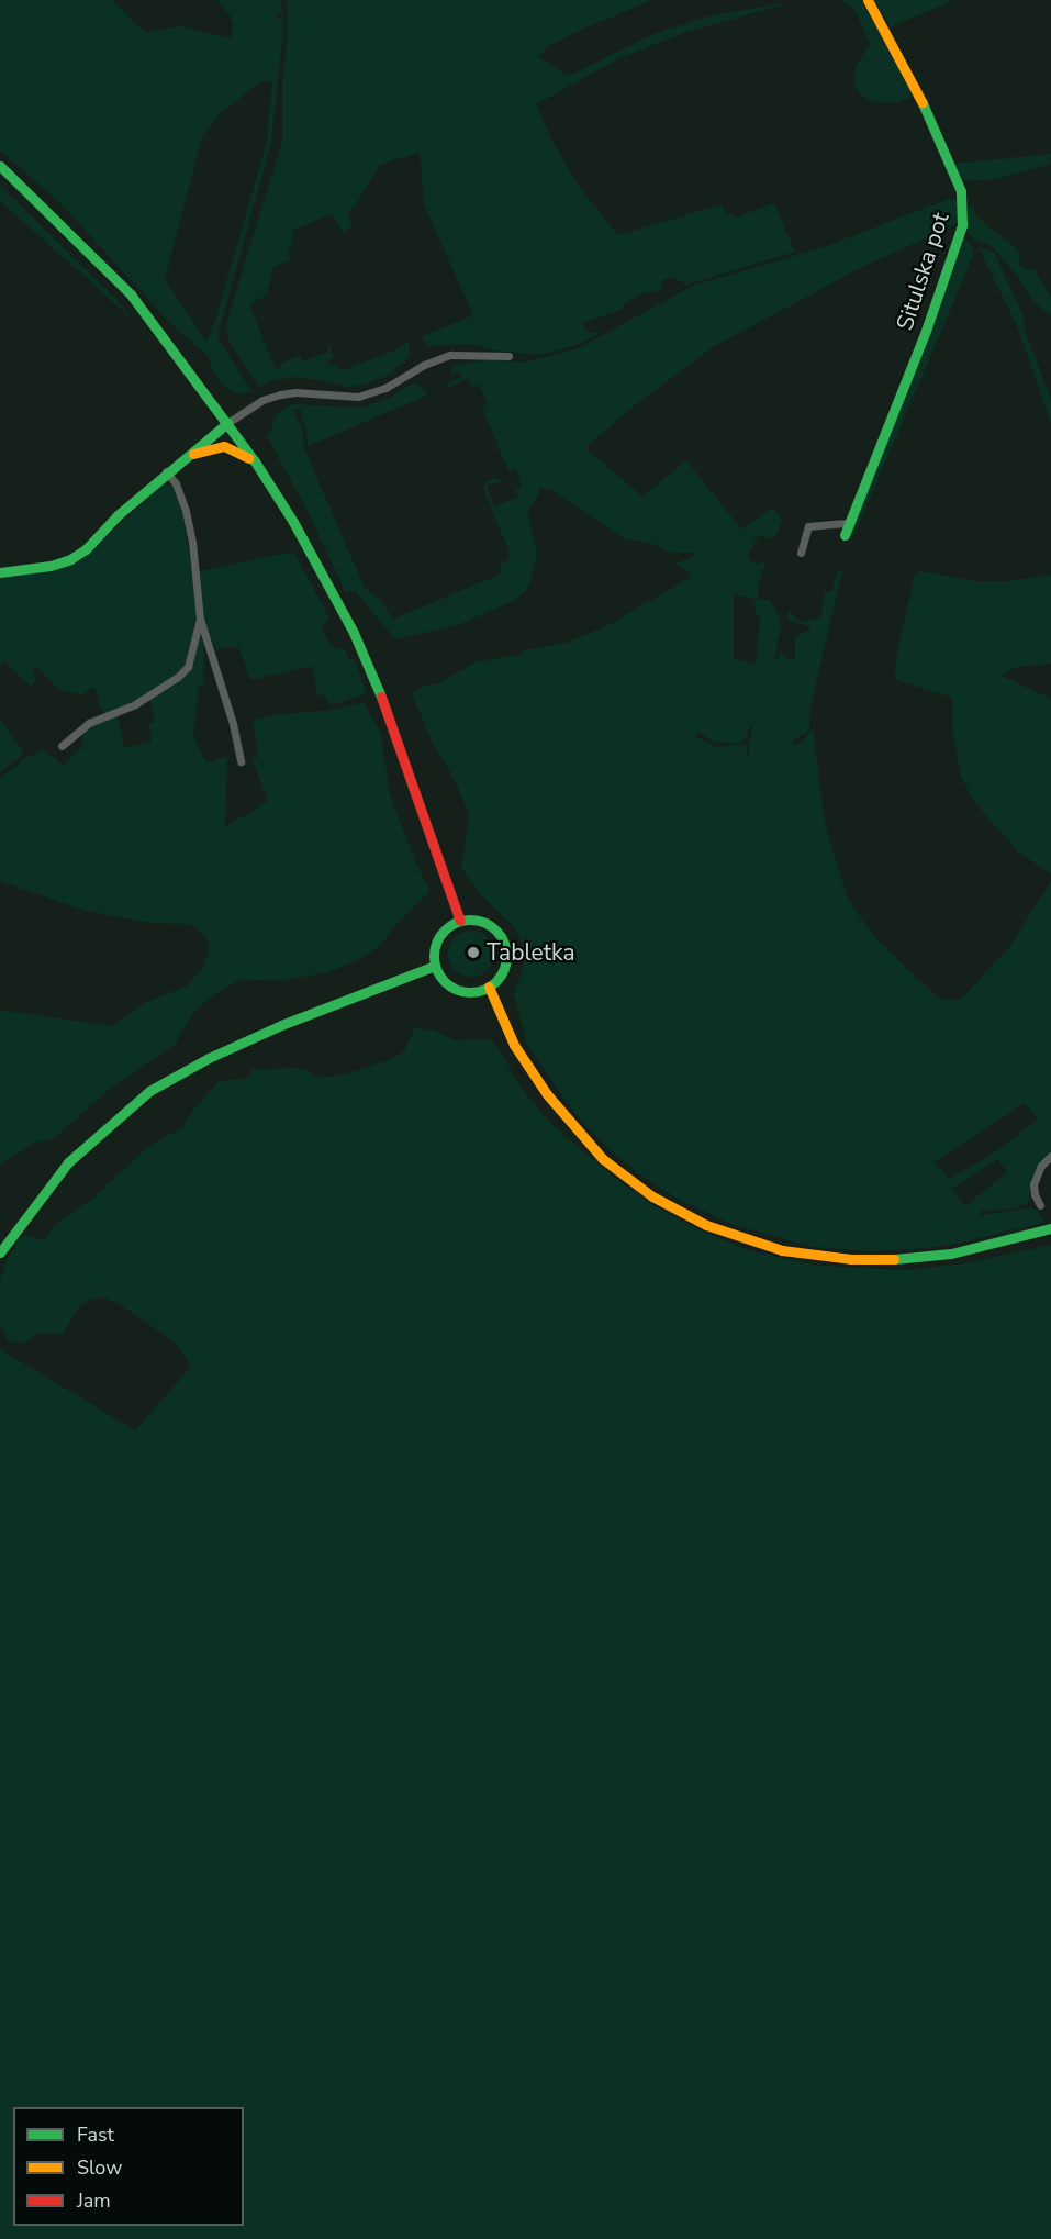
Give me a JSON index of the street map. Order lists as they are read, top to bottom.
{
  "streets": {
    "main road": ["Situlska pot"]
  },
  "places": ["Tabletka"],
  "legend": ["Fast", "Slow", "Jam"]
}
